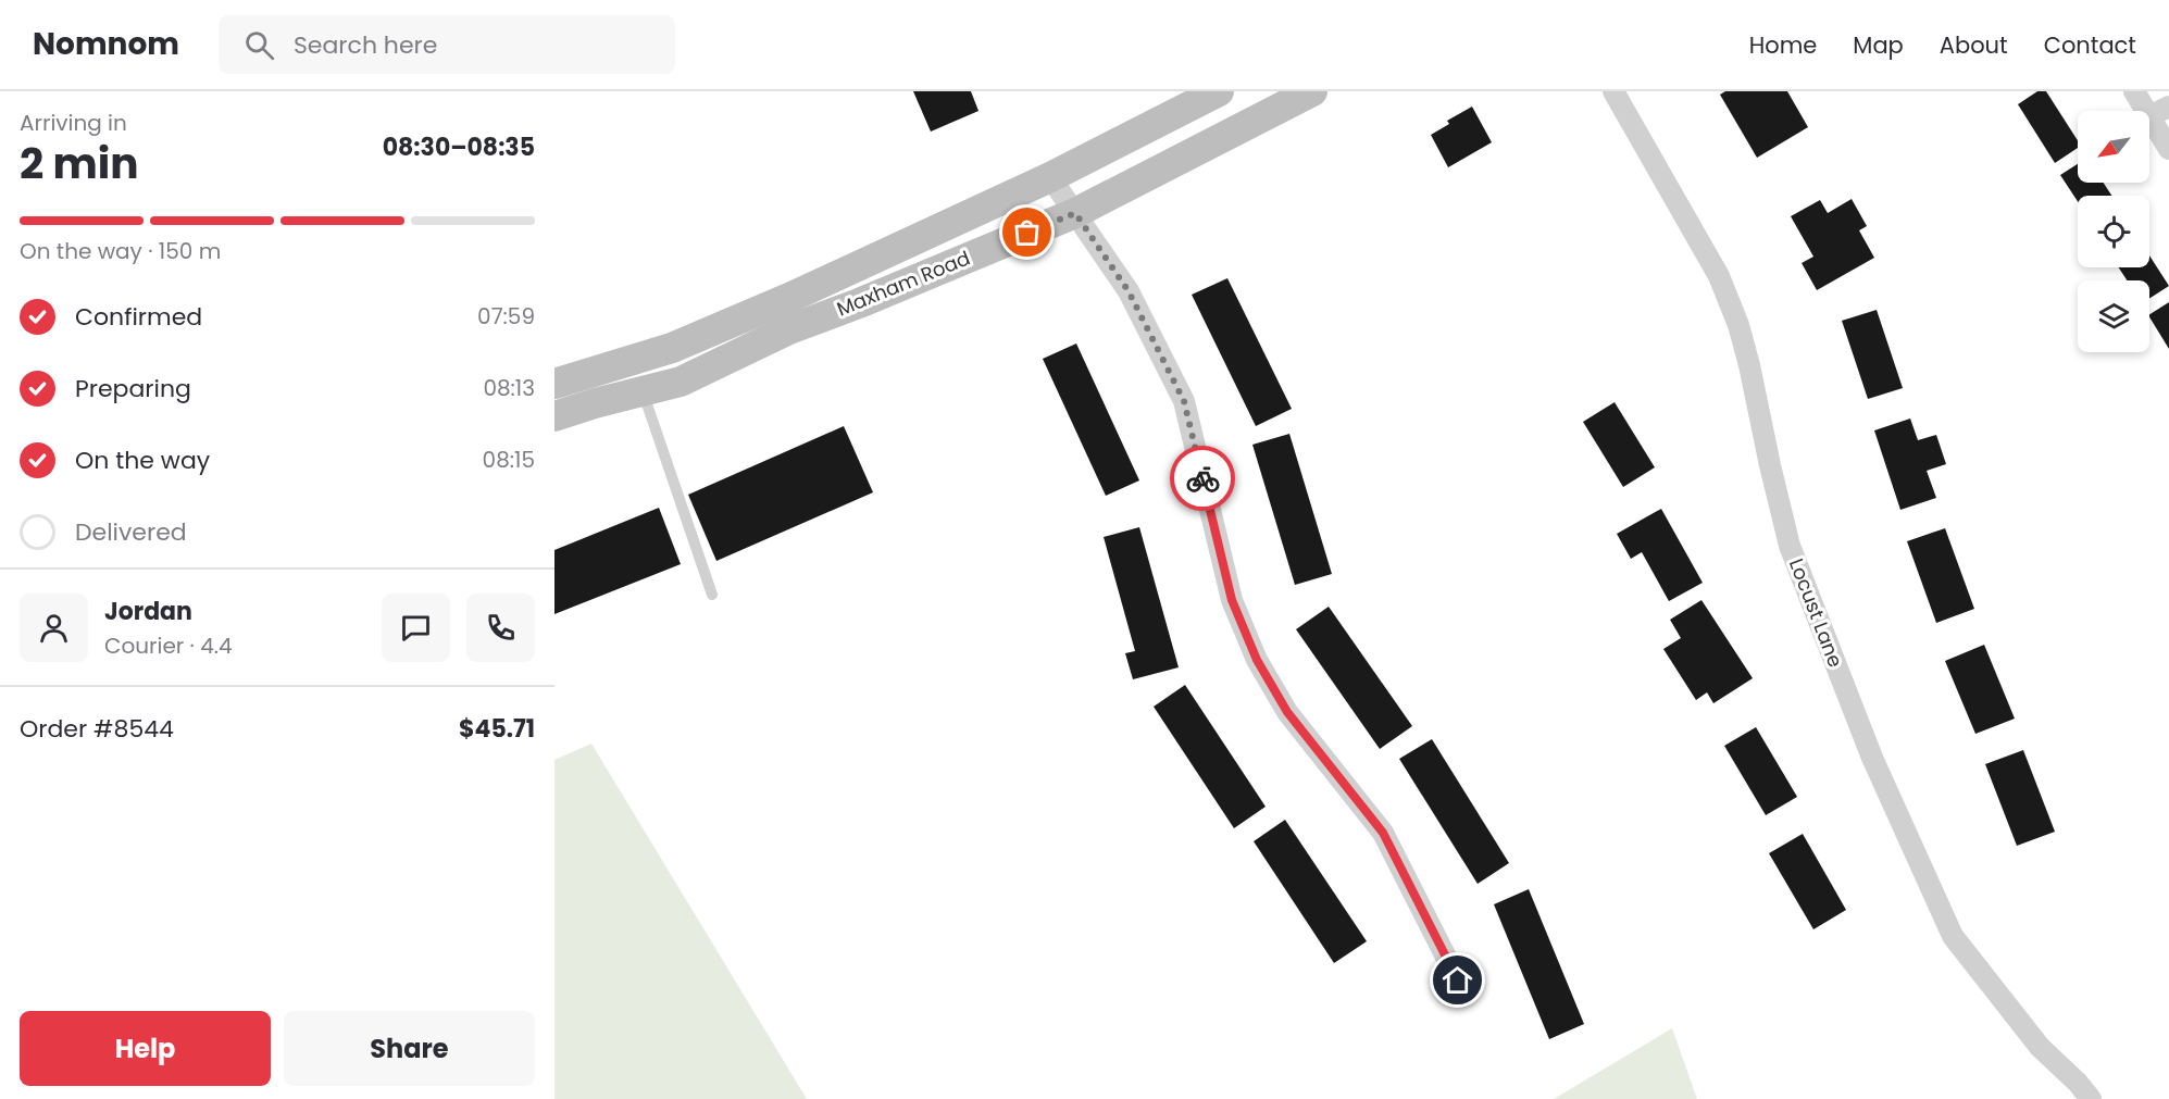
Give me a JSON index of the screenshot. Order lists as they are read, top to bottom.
{
  "streets": {
    "main road": ["Maxham Road"],
    "street": ["Locust Lane"]
  },
  "north": "bottom left",
  "page": {
    "header": "Nomnom",
    "search": "Search here",
    "nav": [
      "Home",
      "Map",
      "About",
      "Contact"
    ],
    "heading": ["2 min", "Arriving in", "08:30–08:35"],
    "panel": [
      "Jordan",
      "Courier · 4.4",
      "Order #8544",
      "$45.71"
    ],
    "bar": "On the way · 150 m",
    "list": [
      ["Confirmed", "07:59"],
      ["Preparing", "08:13"],
      ["On the way", "08:15"],
      "Delivered"
    ],
    "buttons": ["Help", "Share"]
  }
}
